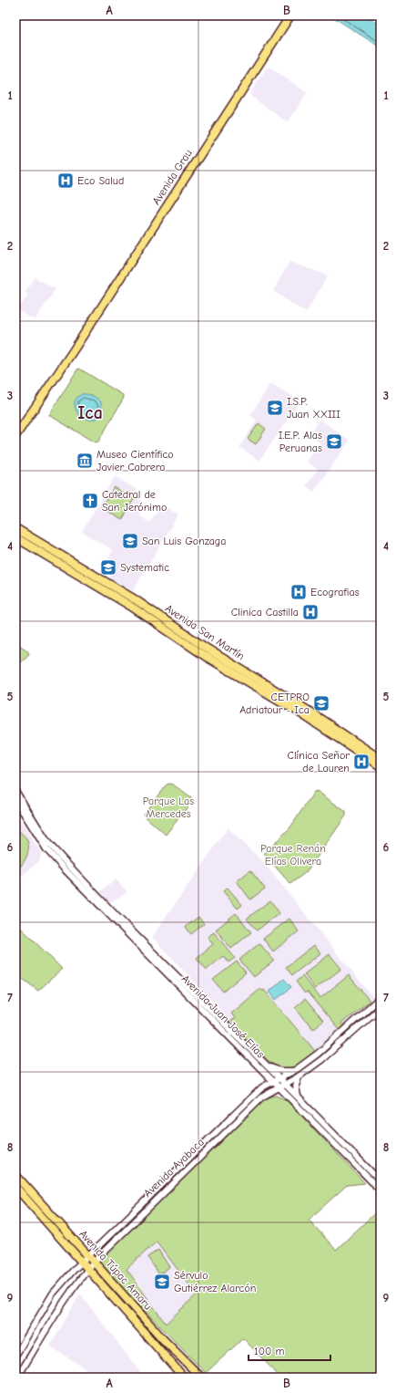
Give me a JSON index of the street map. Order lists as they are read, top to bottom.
{
  "streets": {
    "main road": ["Avenida Grau", "Avenida San Martín", "Avenida Túpac Amaru"],
    "street": ["Avenida Juan José Elías", "Avenida Ayabaca"]
  },
  "crossings": [
    ["Avenida Juan José Elías", "Avenida Ayabaca"],
    ["Avenida Ayabaca", "Avenida Túpac Amaru"]
  ],
  "districts": ["Ica"],
  "parks": ["Parque Las Mercedes", "Parque Renán Elías Olivera"],
  "places": {
    "hospital": [
      "Eco Salud",
      "Ecografias",
      "Clinica Castilla",
      "Clínica Señor de Lauren"
    ],
    "school or university": [
      "I.S.P. Juan XXIII",
      "I.E.P. Alas Peruanas",
      "San Luis Gonzaga",
      "Systematic",
      "CETPRO Adriatour - Ica",
      "Sérvulo Gutiérrez Alarcón"
    ],
    "museum": ["Museo Científico Javier Cabrera"],
    "church": ["Catedral de San Jerónimo"]
  },
  "scale_bar": "100 m",
  "grid": {
    "columns": ["A", "B"],
    "rows": [
      "1",
      "2",
      "3",
      "4",
      "5",
      "6",
      "7",
      "8",
      "9"
    ]
  }
}
